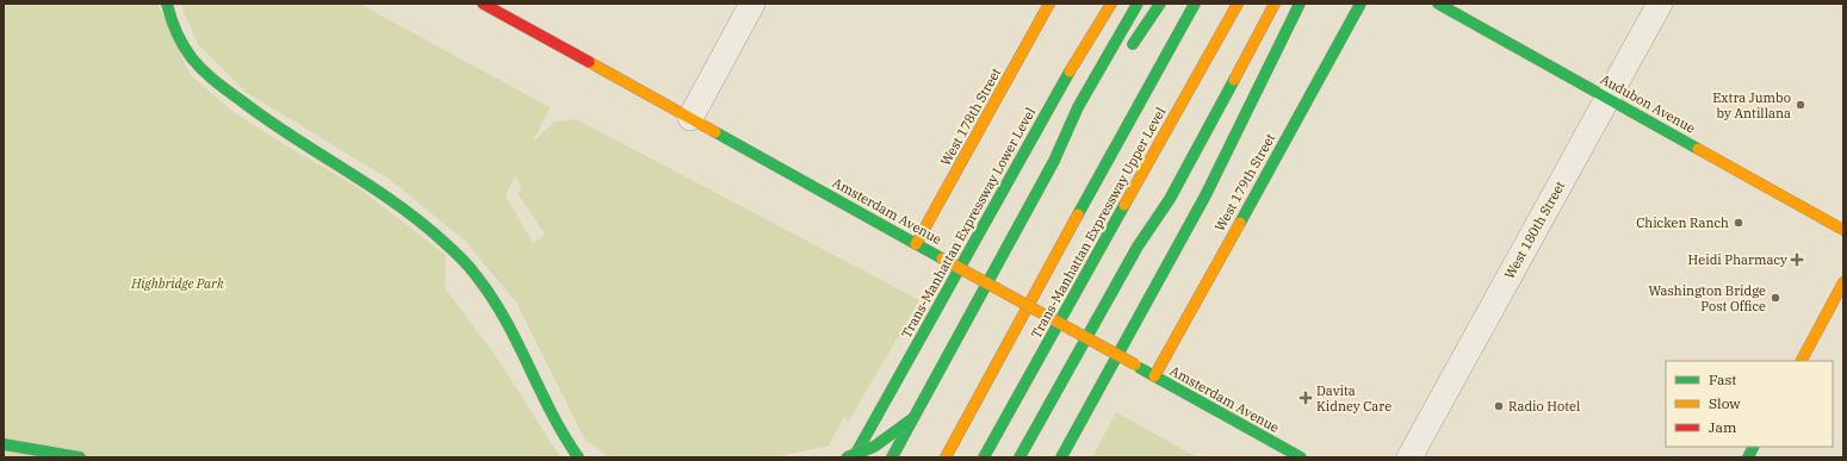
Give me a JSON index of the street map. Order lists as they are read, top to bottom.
{
  "streets": {
    "main road": [
      "Audubon Avenue",
      "West 178th Street",
      "West 179th Street",
      "Amsterdam Avenue",
      "Trans-Manhattan Expressway Lower Level",
      "Trans-Manhattan Expressway Upper Level"
    ],
    "street": ["West 180th Street"]
  },
  "crossings": [
    ["Audubon Avenue", "West 180th Street"],
    ["West 178th Street", "Amsterdam Avenue"],
    ["West 179th Street", "Amsterdam Avenue"]
  ],
  "parks": ["Highbridge Park"],
  "places": {
    "other": [
      "Extra Jumbo by Antillana",
      "Chicken Ranch",
      "Washington Bridge Post Office",
      "Radio Hotel"
    ],
    "health": ["Heidi Pharmacy", "Davita Kidney Care"]
  },
  "legend": ["Fast", "Slow", "Jam"]
}
